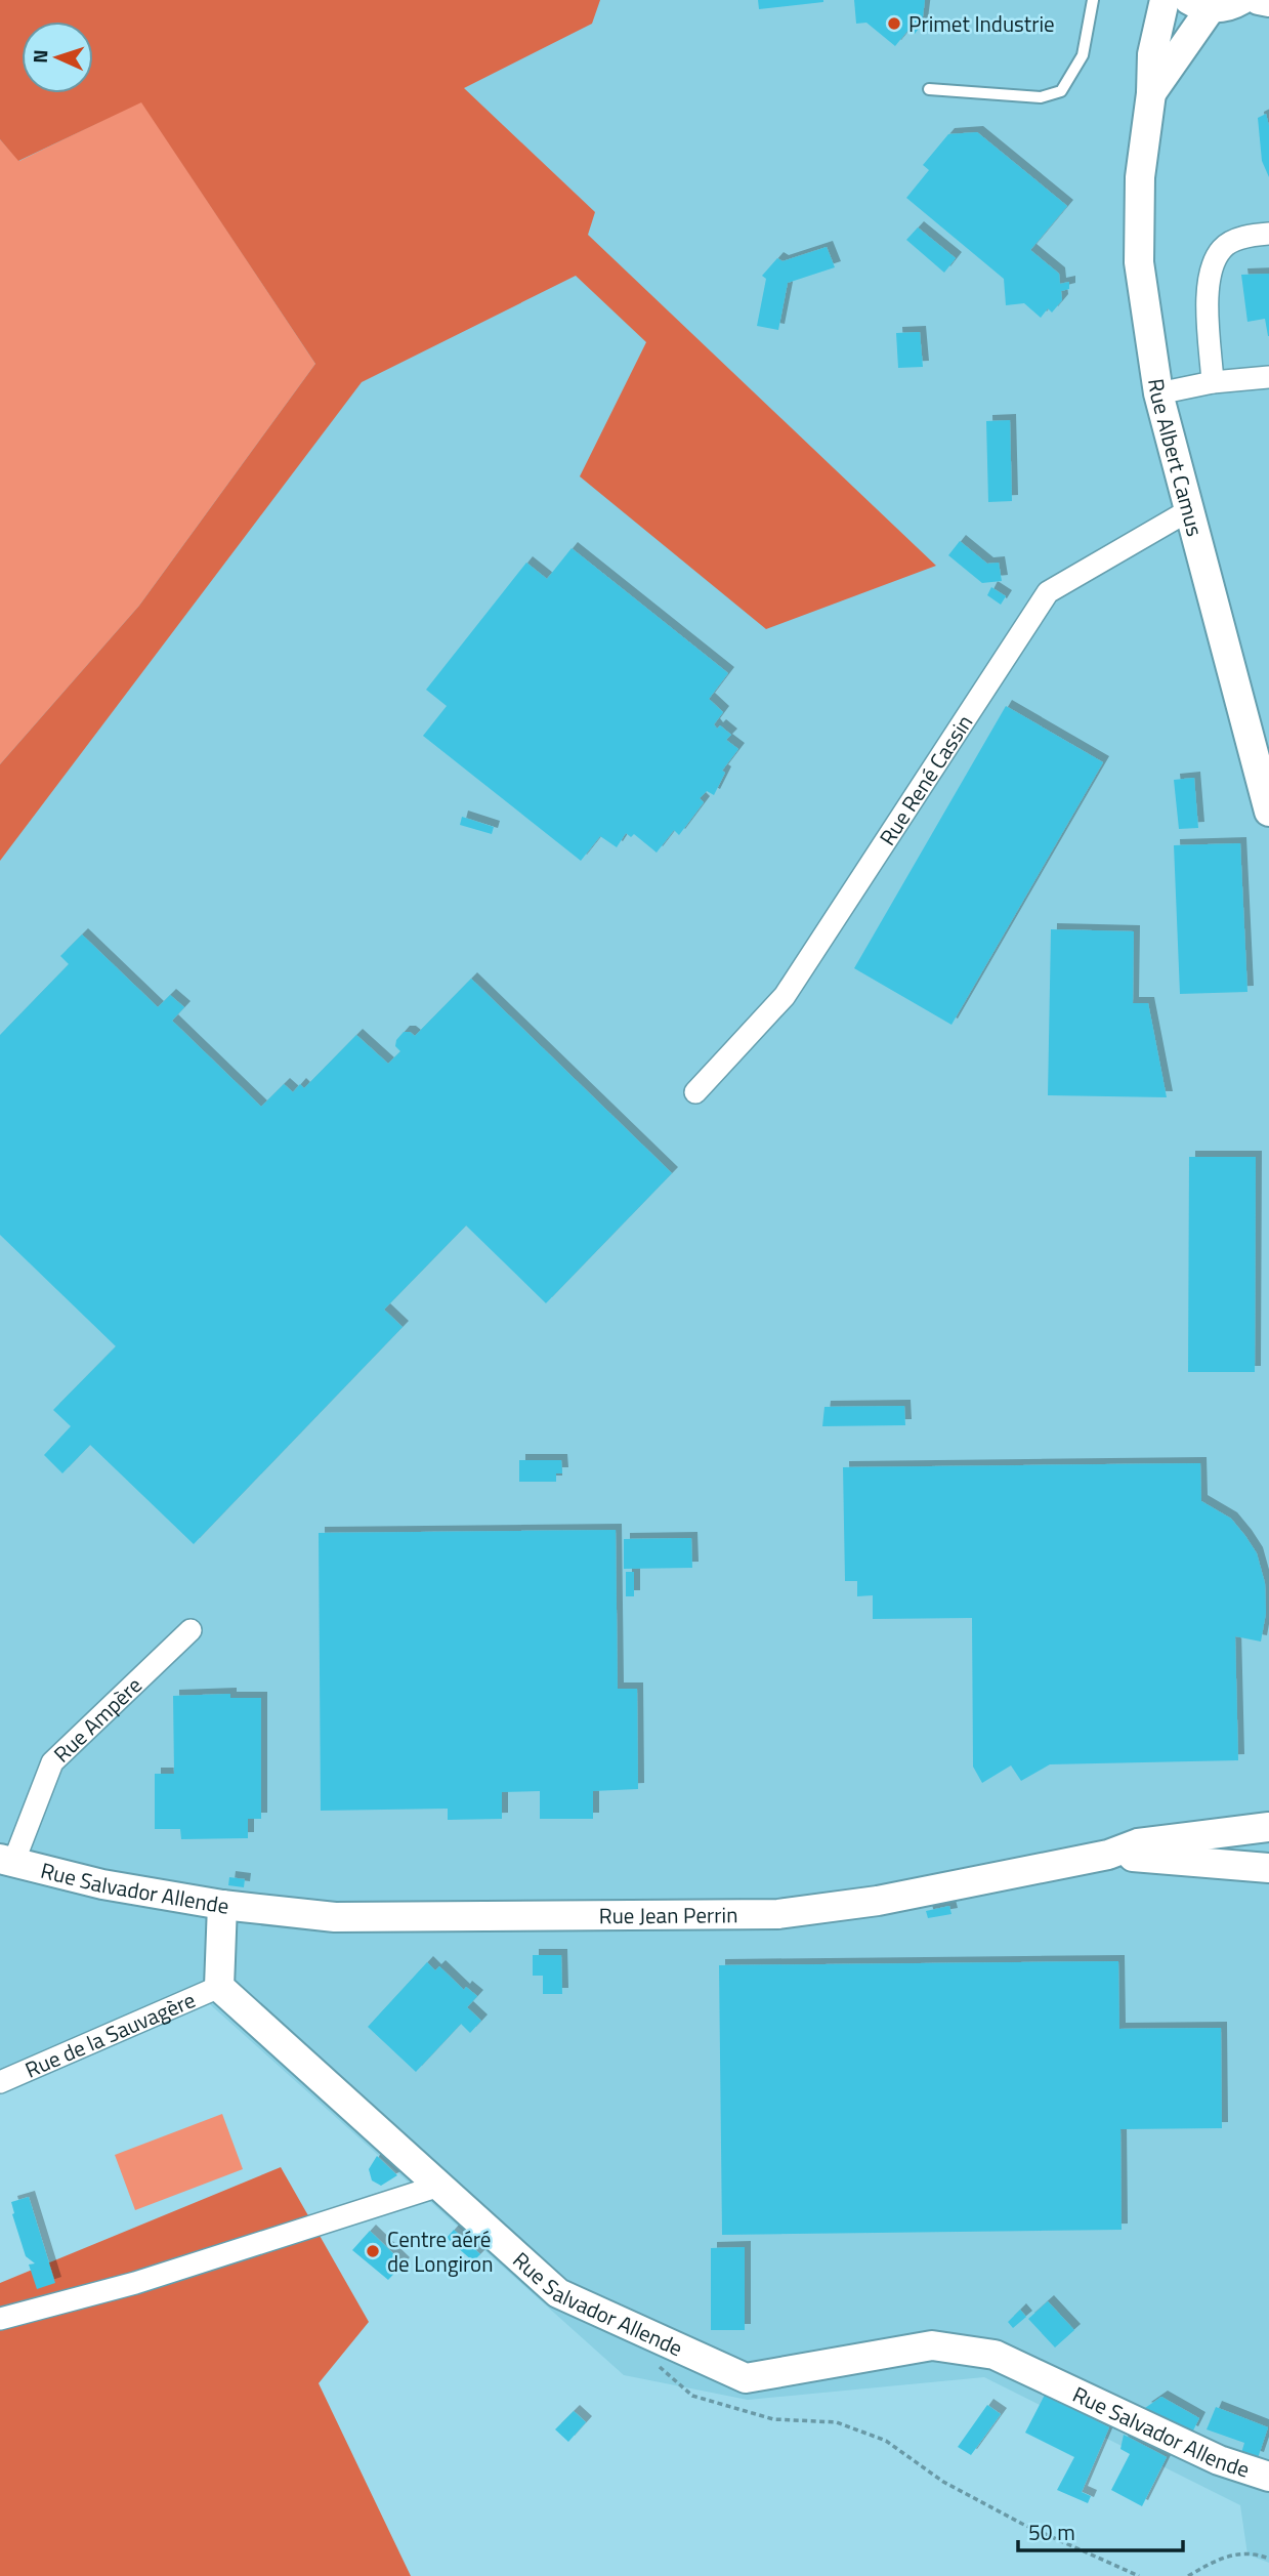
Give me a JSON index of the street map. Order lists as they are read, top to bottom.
{
  "streets": {
    "street": [
      "Rue Albert Camus",
      "Rue René Cassin",
      "Rue Ampère",
      "Rue Salvador Allende",
      "Rue Jean Perrin",
      "Rue de la Sauvagère"
    ]
  },
  "crossings": [
    ["Rue Albert Camus", "Rue René Cassin"],
    ["Rue Ampère", "Rue Salvador Allende"],
    ["Rue Salvador Allende", "Rue Jean Perrin"],
    ["Rue Salvador Allende", "Rue de la Sauvagère"]
  ],
  "places": ["Primet Industrie", "Centre aéré de Longiron"],
  "scale_bar": "50 m",
  "north": "left"
}
